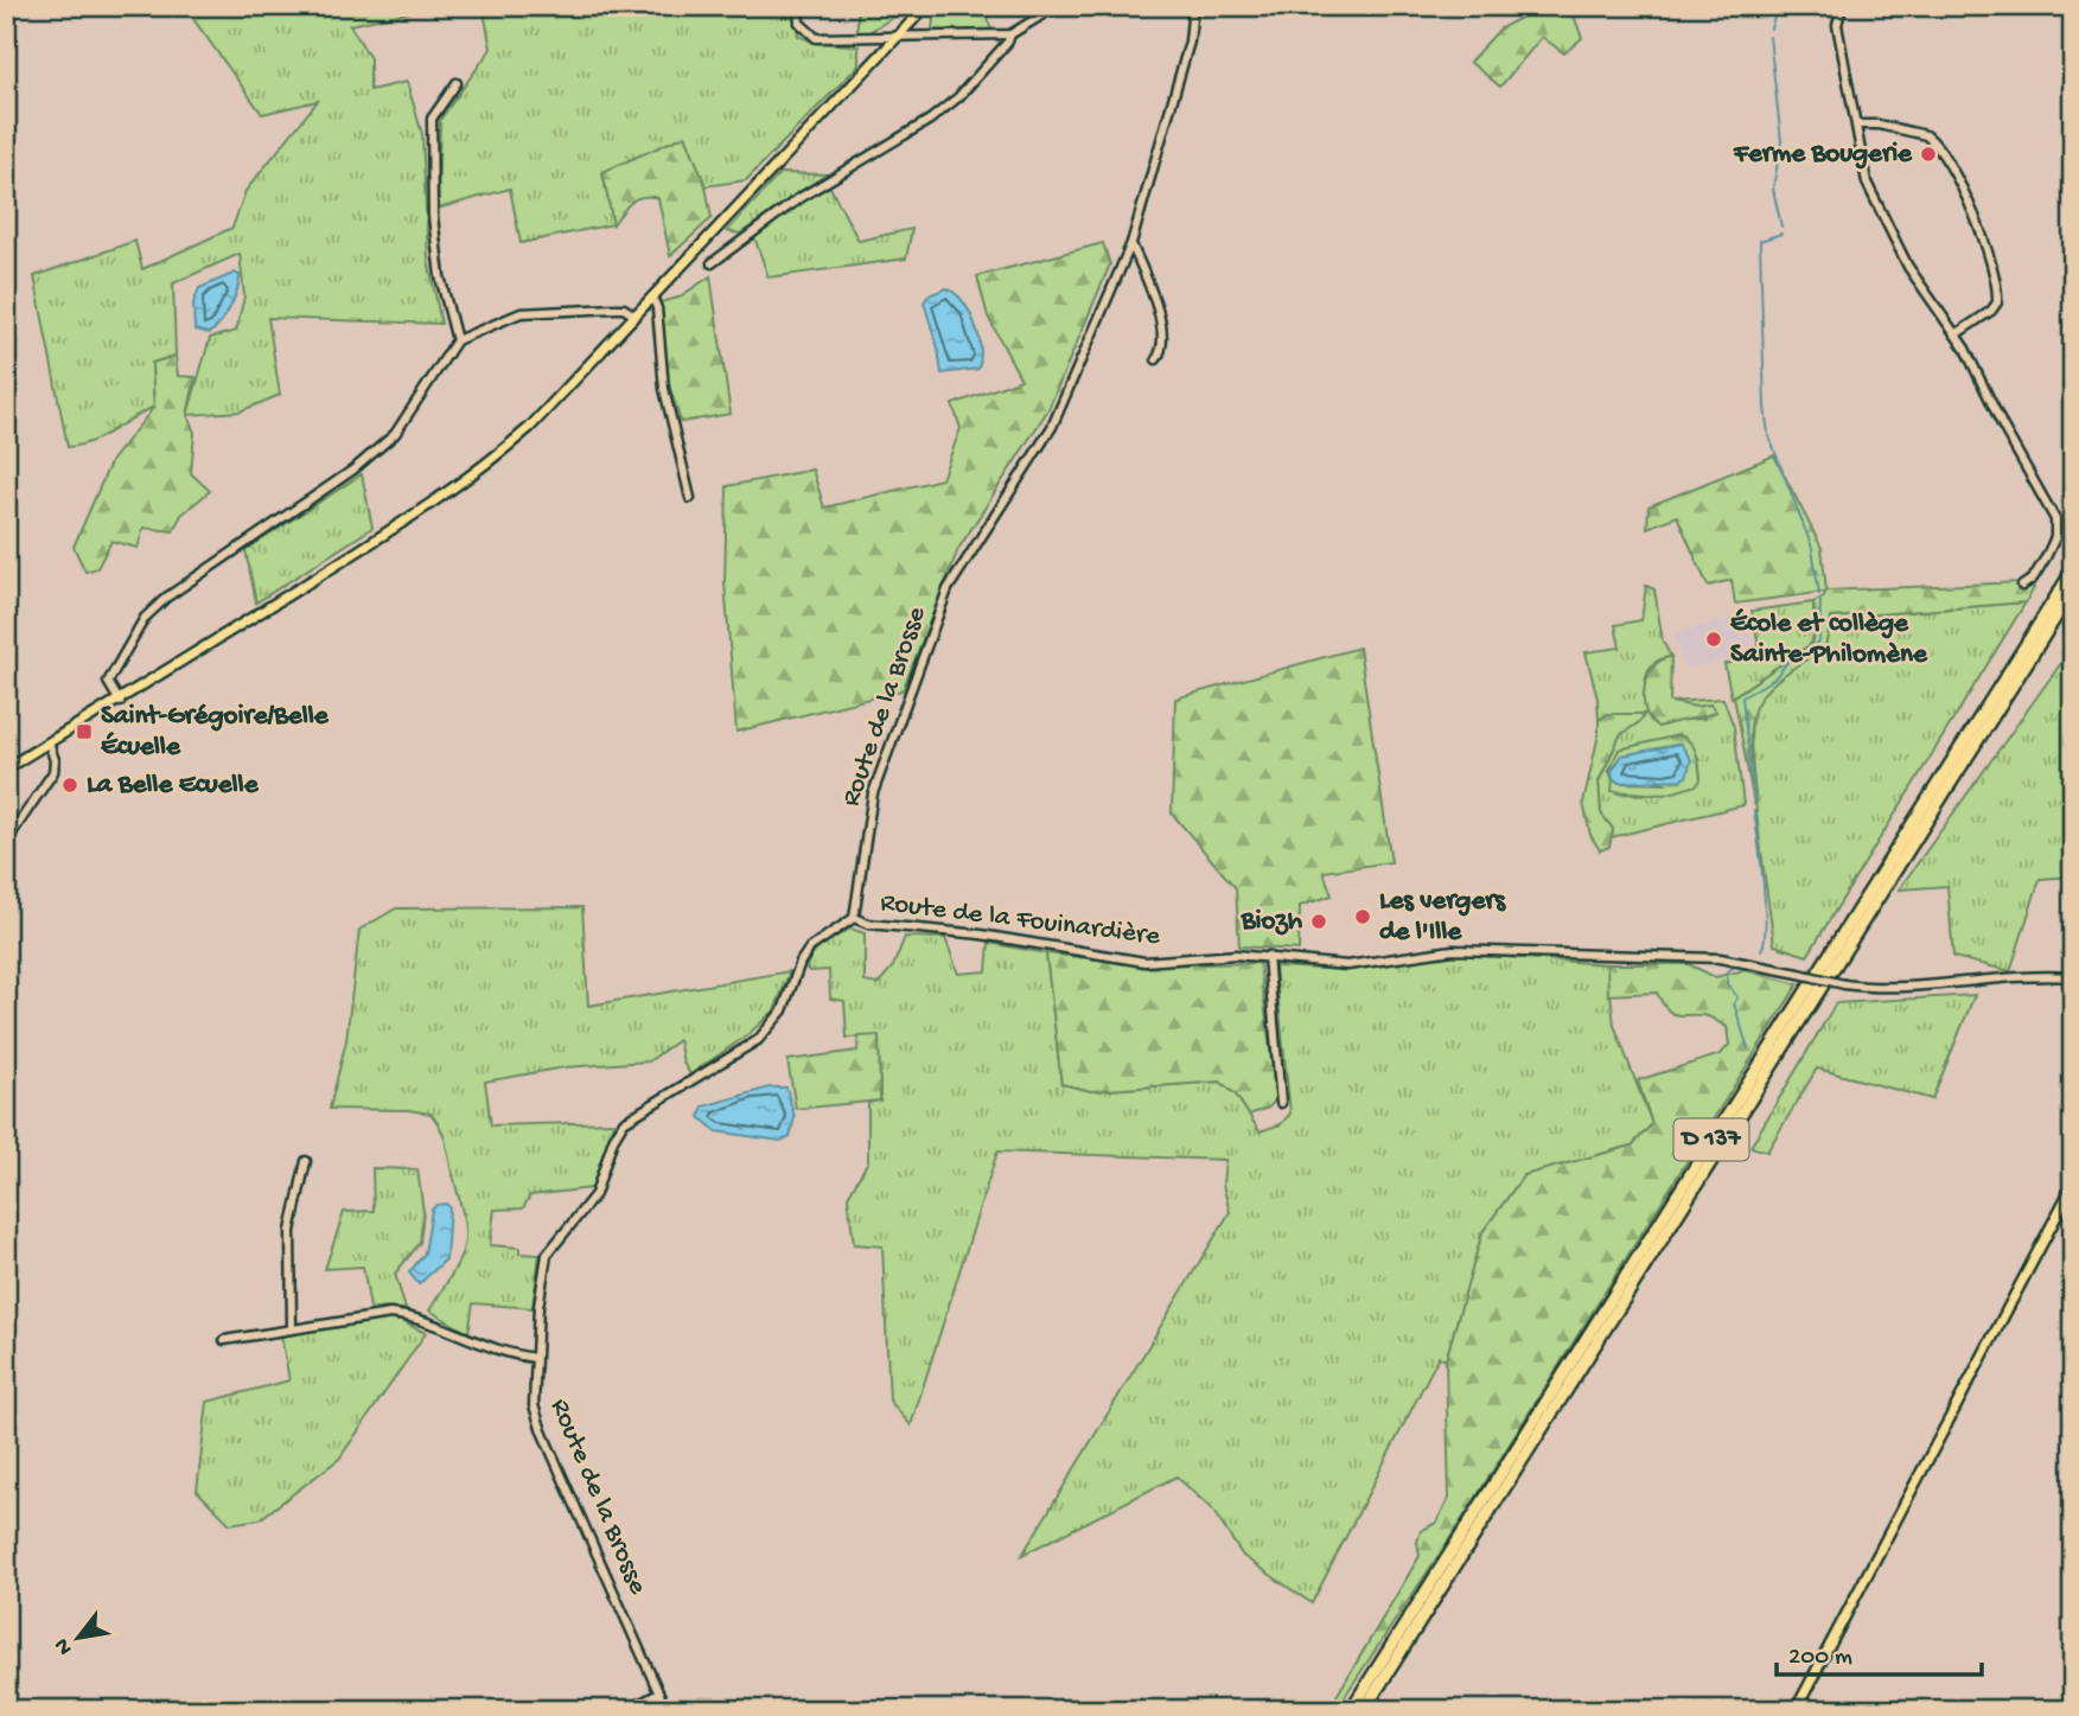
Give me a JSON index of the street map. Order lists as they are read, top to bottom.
{
  "streets": {
    "highway": ["D 137"],
    "street": ["Route de la Brosse", "Route de la Fouinardière"]
  },
  "crossings": [
    ["Route de la Brosse", "Route de la Fouinardière"]
  ],
  "places": {
    "other": [
      "Ferme Bougerie",
      "École et collège Sainte-Philomène",
      "La Belle Ecuelle",
      "Les vergers de l'Ille",
      "Biozh"
    ],
    "transit": ["Saint-Grégoire/Belle Écuelle"]
  },
  "scale_bar": "200 m",
  "north": "bottom left"
}
